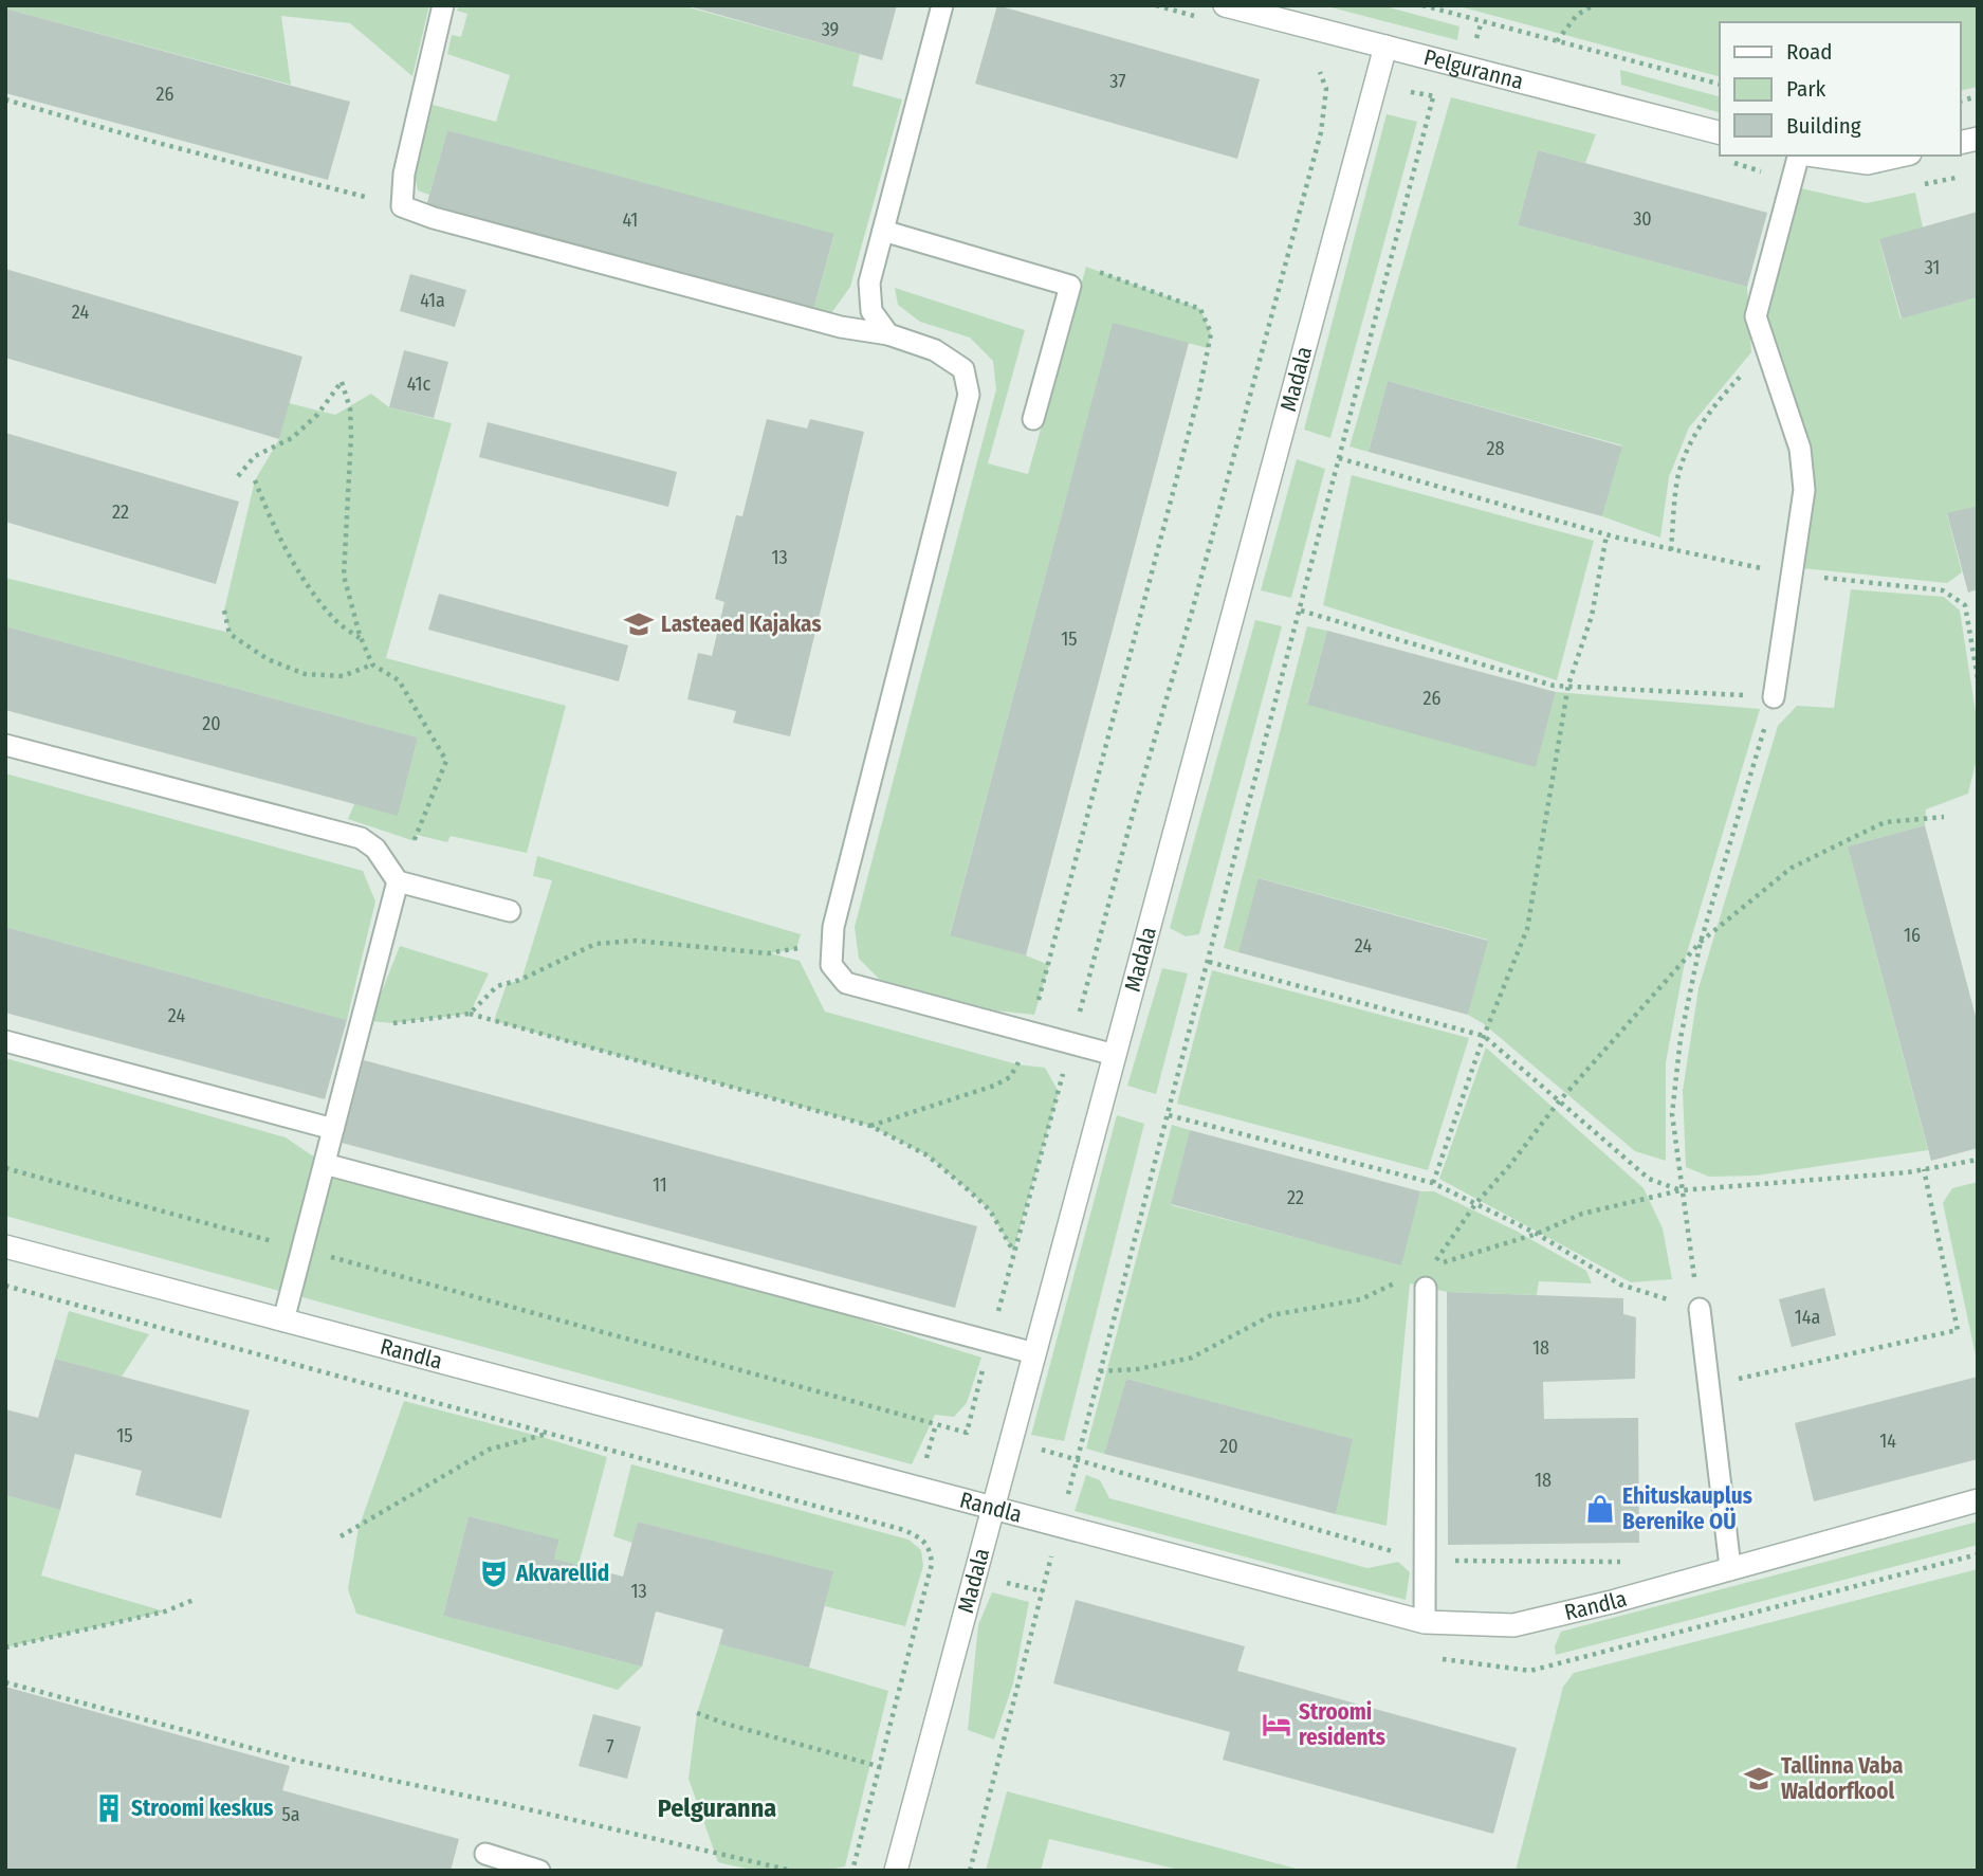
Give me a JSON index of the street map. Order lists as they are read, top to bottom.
{
  "streets": {
    "street": ["Pelguranna", "Madala", "Randla"]
  },
  "crossings": [
    ["Pelguranna", "Madala"],
    ["Madala", "Randla"]
  ],
  "districts": ["Pelguranna"],
  "places": {
    "school or university": ["Lasteaed Kajakas", "Tallinna Vaba Waldorfkool"],
    "shop": ["Ehituskauplus Berenike OÜ"],
    "theatre": ["Akvarellid"],
    "hotel": ["Stroomi residents"],
    "building": ["Stroomi keskus"]
  },
  "house_numbers": [
    "39",
    "37",
    "26",
    "30",
    "41",
    "31",
    "41a",
    "24",
    "41c",
    "28",
    "22",
    "13",
    "15",
    "26",
    "20",
    "16",
    "24",
    "24",
    "11",
    "22",
    "14a",
    "18",
    "15",
    "14",
    "20",
    "18",
    "13",
    "7",
    "5a"
  ],
  "legend": ["Road", "Park", "Building"]
}
